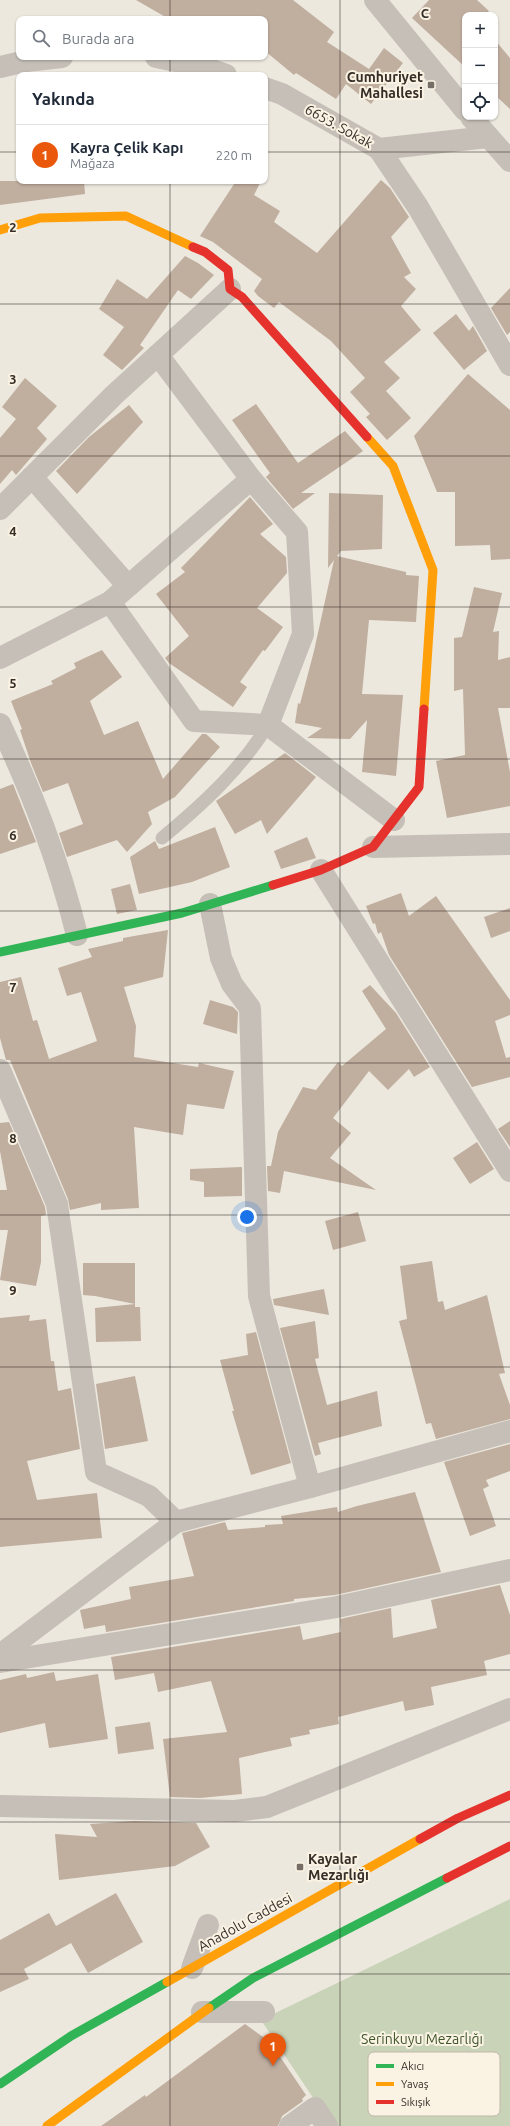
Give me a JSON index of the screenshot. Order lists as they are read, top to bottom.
{
  "streets": {
    "main road": ["Anadolu Caddesi"],
    "street": ["6653. Sokak"]
  },
  "parks": ["Serinkuyu Mezarlığı"],
  "places": {
    "transit": ["Cumhuriyet Mahallesi", "Kayalar Mezarlığı"]
  },
  "legend": ["Akıcı", "Yavaş", "Sıkışık"],
  "page": {
    "map_buttons": ["+", "−"],
    "search": "Burada ara",
    "heading": "Yakında",
    "list": [
      {
        "mark": "1",
        "name": "Kayra Çelik Kapı",
        "note": "Mağaza",
        "value": "220 m"
      }
    ],
    "pins": "1"
  },
  "grid": {
    "columns": ["C"],
    "rows": [
      "2",
      "3",
      "4",
      "5",
      "6",
      "7",
      "8",
      "9"
    ]
  }
}
